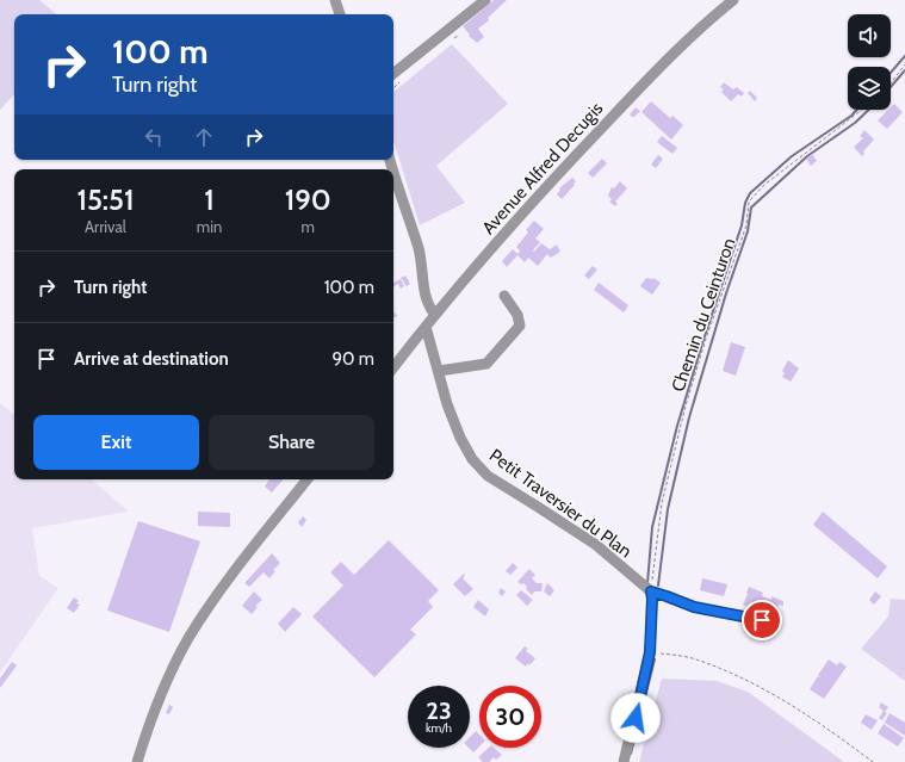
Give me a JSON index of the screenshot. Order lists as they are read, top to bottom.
{
  "streets": {
    "street": ["Avenue Alfred Decugis", "Petit Traversier du Plan"],
    "path": ["Chemin du Ceinturon"]
  },
  "crossings": [
    ["Avenue Alfred Decugis", "Petit Traversier du Plan"],
    ["Chemin du Ceinturon", "Petit Traversier du Plan"]
  ],
  "page": {
    "turn": ["100 m", "Turn right"],
    "eta": [
      "15:51",
      "Arrival",
      "1",
      "min",
      "190",
      "m"
    ],
    "list": [
      {
        "name": "Turn right",
        "value": "100 m"
      },
      {
        "name": "Arrive at destination",
        "value": "90 m"
      }
    ],
    "buttons": ["Exit", "Share"],
    "speed": "23 km/h",
    "limit": "30"
  }
}
